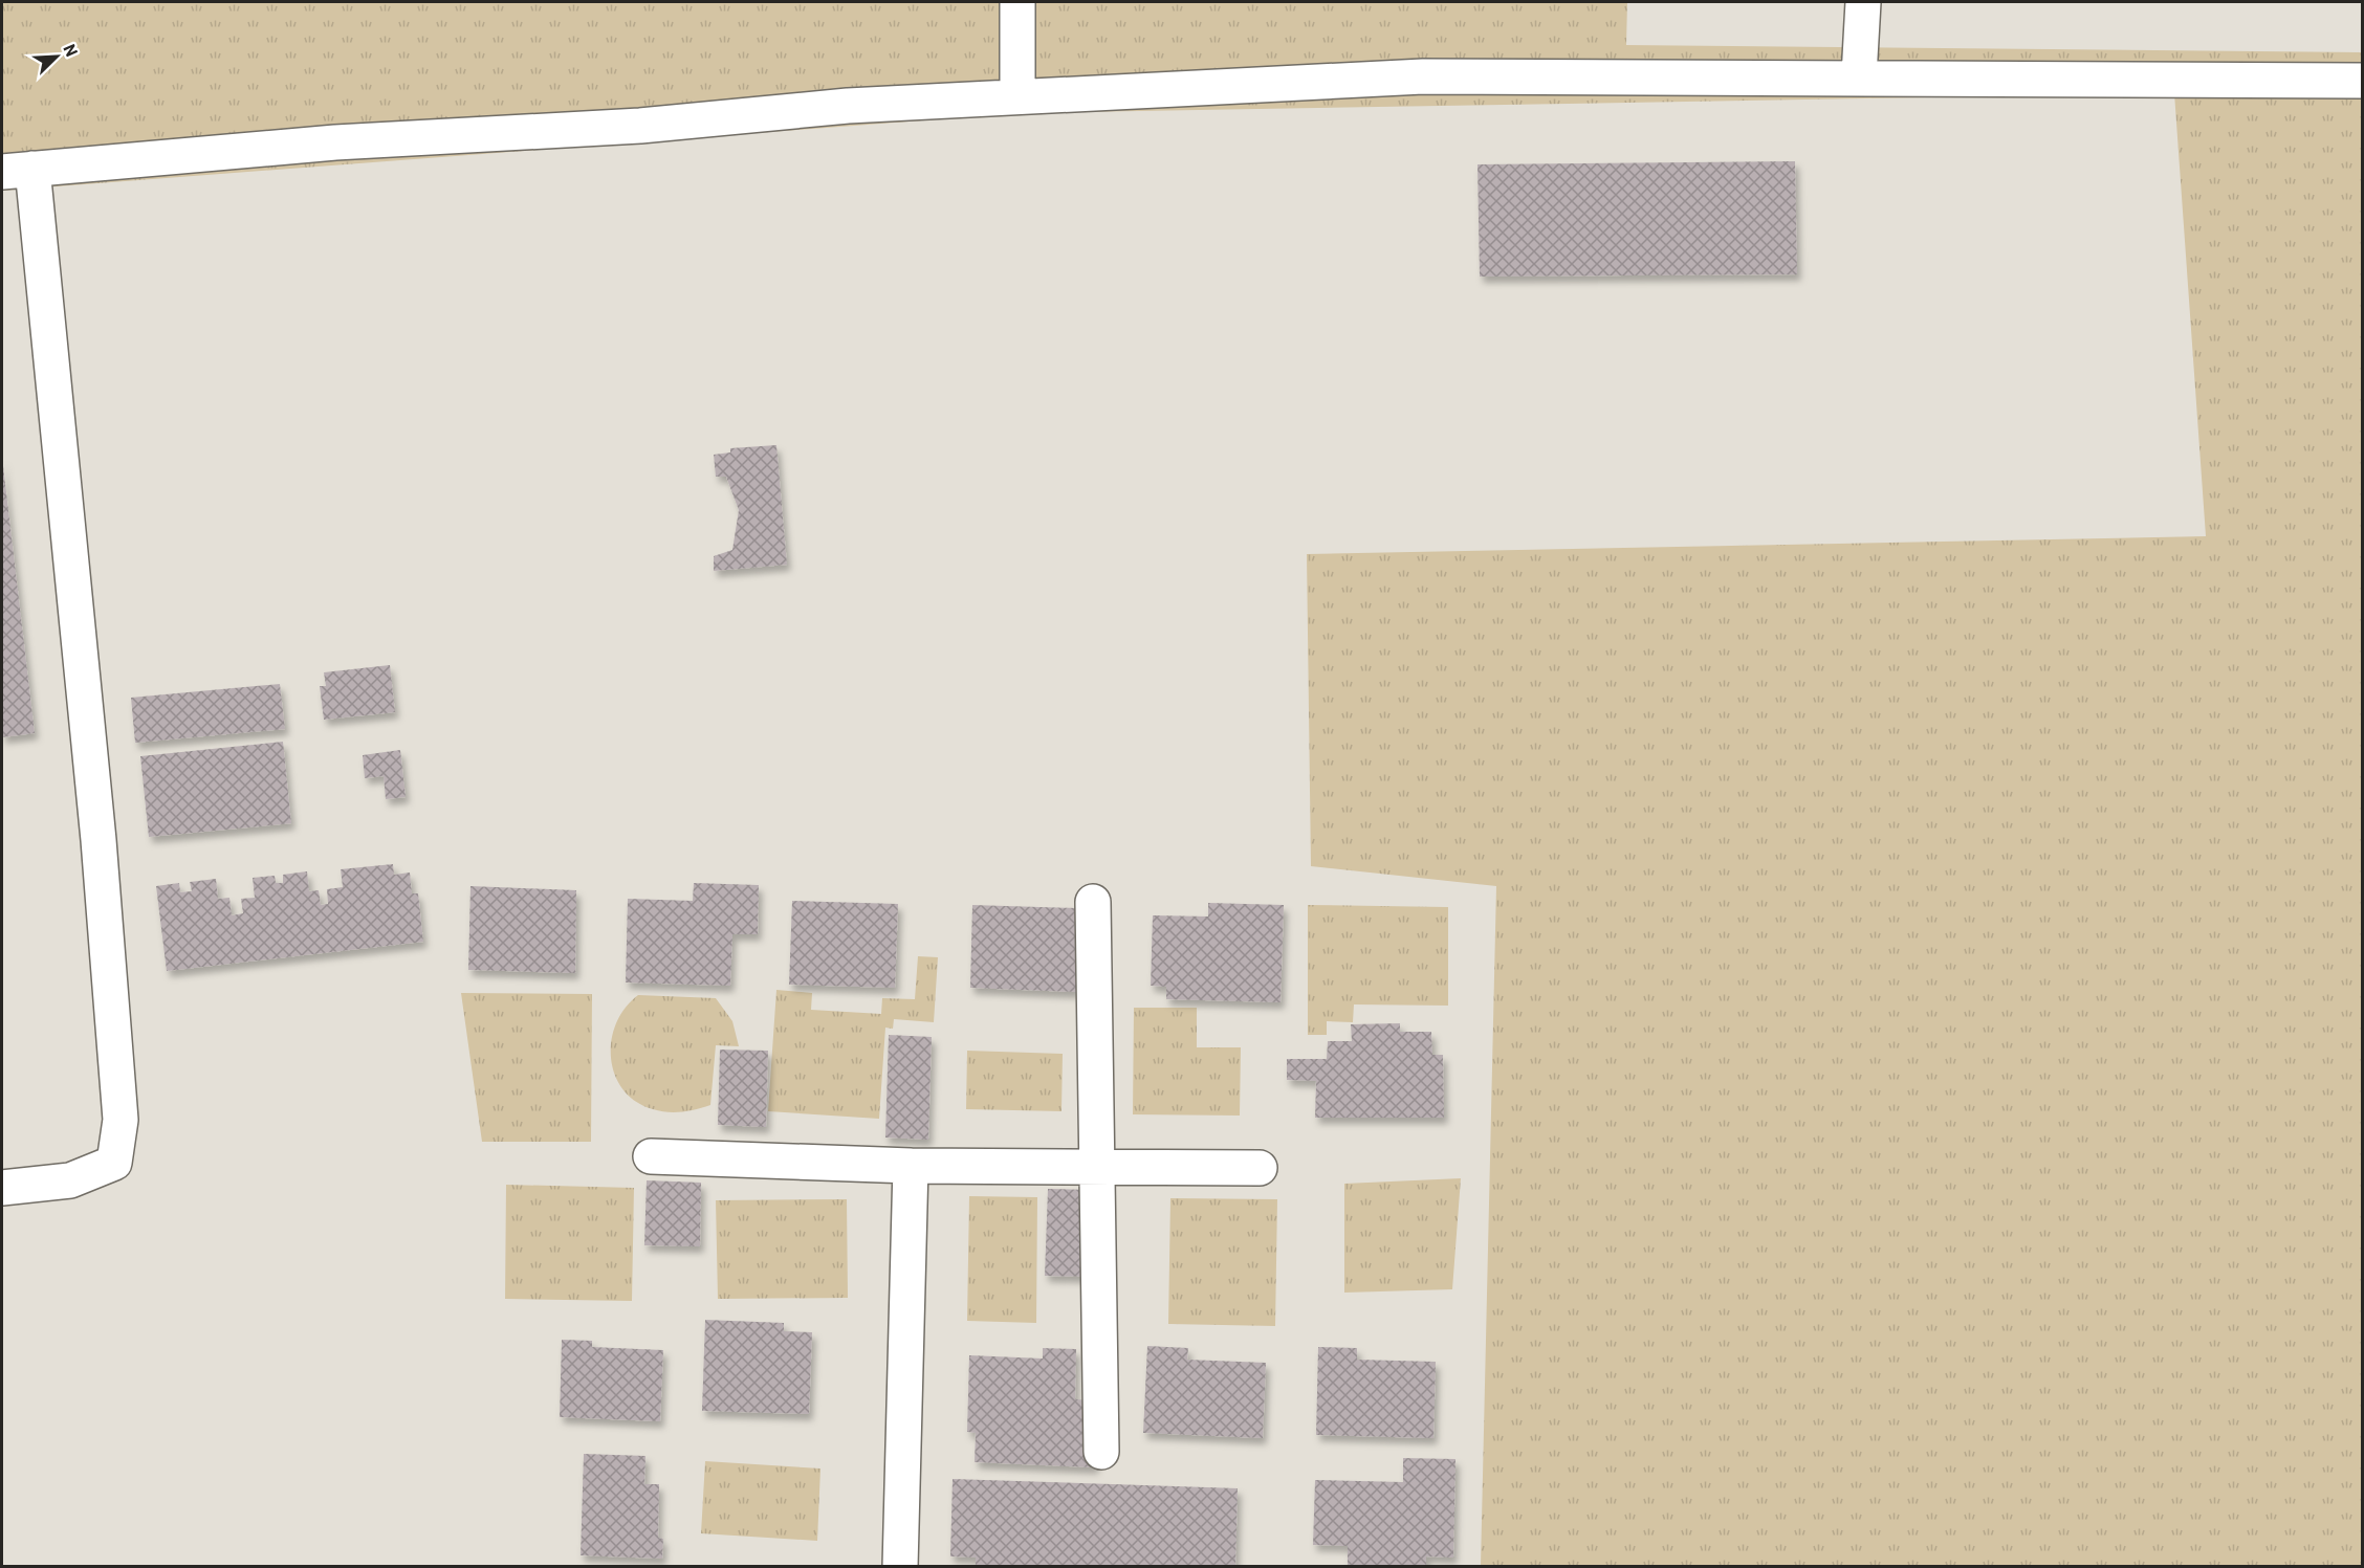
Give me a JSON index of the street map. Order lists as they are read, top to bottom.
{
  "north": "top right"
}
